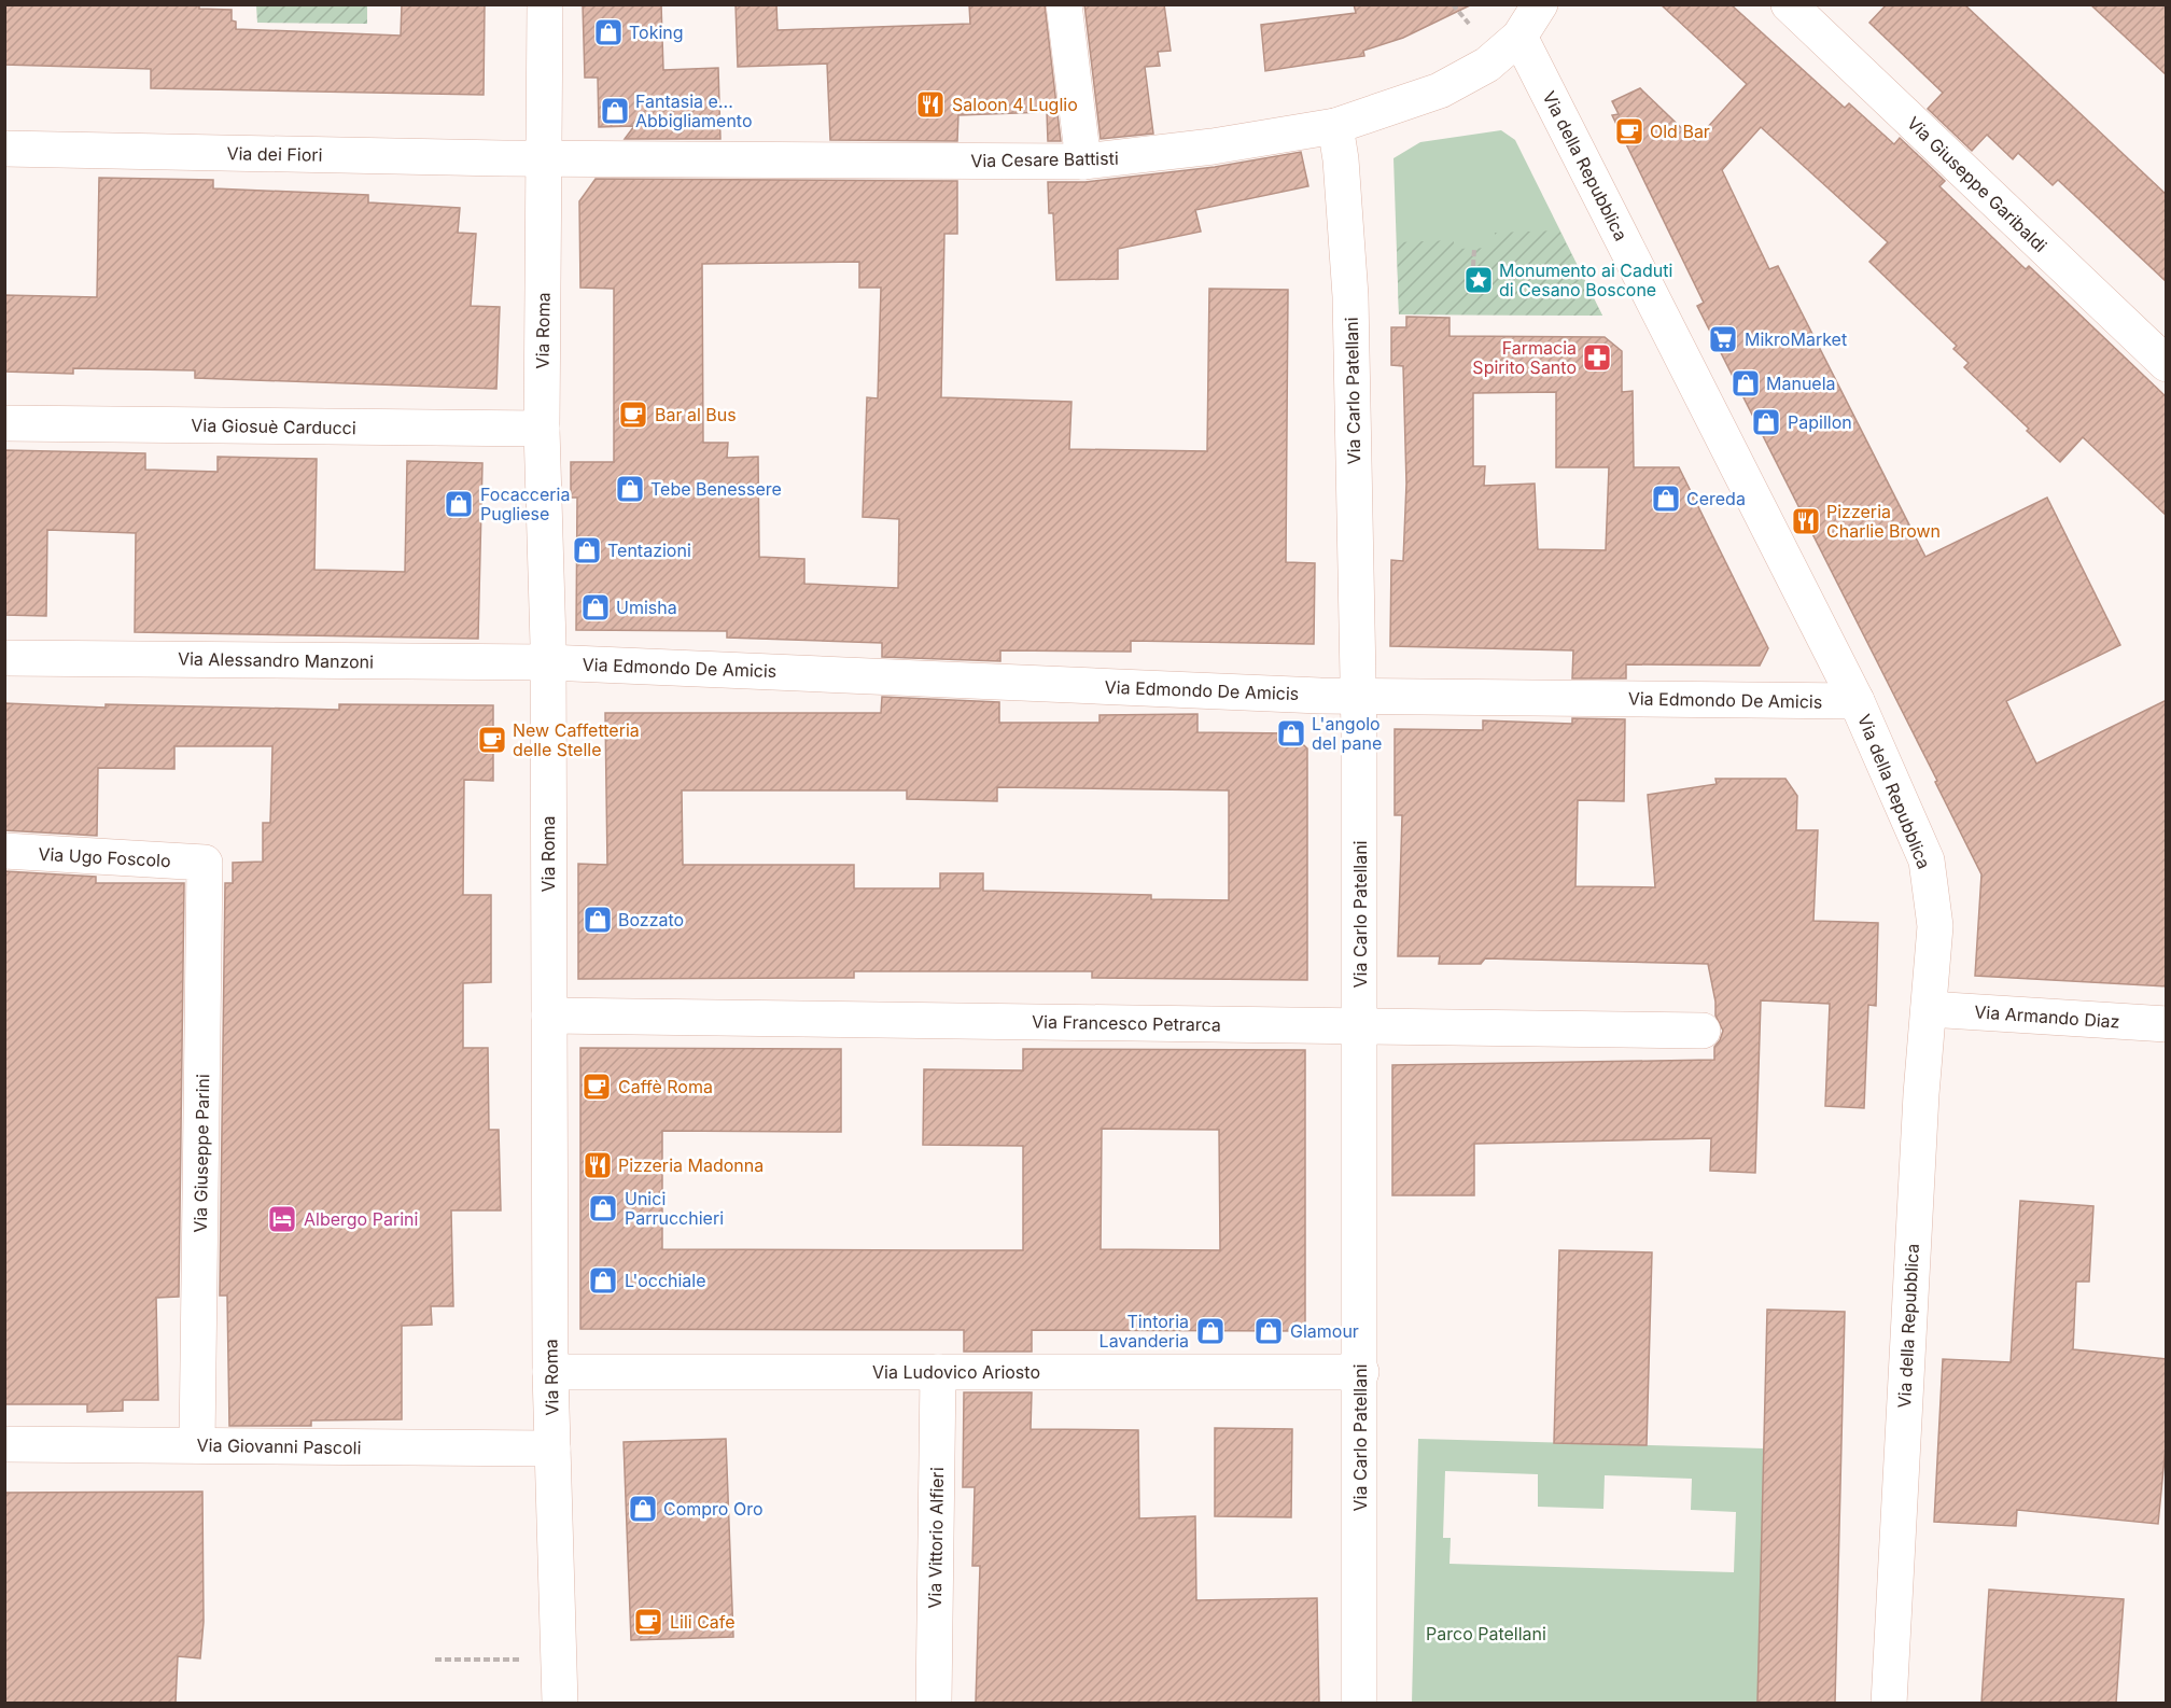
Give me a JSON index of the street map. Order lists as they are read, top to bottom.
{
  "streets": {
    "street": [
      "Via dei Fiori",
      "Via Cesare Battisti",
      "Via della Repubblica",
      "Via Giuseppe Garibaldi",
      "Via Roma",
      "Via Carlo Patellani",
      "Via Giosuè Carducci",
      "Via Alessandro Manzoni",
      "Via Edmondo De Amicis",
      "Via Ugo Foscolo",
      "Via Armando Diaz",
      "Via Francesco Petrarca",
      "Via Giuseppe Parini",
      "Via Ludovico Ariosto",
      "Via Giovanni Pascoli",
      "Via Vittorio Alfieri"
    ]
  },
  "crossings": [
    ["Via dei Fiori", "Via Cesare Battisti"],
    ["Via dei Fiori", "Via Roma"],
    ["Via Cesare Battisti", "Via della Repubblica"],
    ["Via Cesare Battisti", "Via Roma"],
    ["Via Cesare Battisti", "Via Carlo Patellani"],
    ["Via della Repubblica", "Via Edmondo De Amicis"],
    ["Via della Repubblica", "Via Armando Diaz"],
    ["Via Roma", "Via Giosuè Carducci"],
    ["Via Roma", "Via Alessandro Manzoni"],
    ["Via Roma", "Via Edmondo De Amicis"],
    ["Via Roma", "Via Francesco Petrarca"],
    ["Via Roma", "Via Ludovico Ariosto"],
    ["Via Roma", "Via Giovanni Pascoli"],
    ["Via Carlo Patellani", "Via Edmondo De Amicis"],
    ["Via Carlo Patellani", "Via Francesco Petrarca"],
    ["Via Carlo Patellani", "Via Ludovico Ariosto"],
    ["Via Alessandro Manzoni", "Via Edmondo De Amicis"],
    ["Via Ugo Foscolo", "Via Giuseppe Parini"],
    ["Via Giuseppe Parini", "Via Giovanni Pascoli"],
    ["Via Ludovico Ariosto", "Via Vittorio Alfieri"]
  ],
  "parks": ["Parco Patellani"],
  "places": {
    "shop": [
      "Toking",
      "Fantasia e... Abbigliamento",
      "Manuela",
      "Papillon",
      "Tebe Benessere",
      "Cereda",
      "Focacceria Pugliese",
      "Tentazioni",
      "Umisha",
      "L'angolo del pane",
      "Bozzato",
      "Unici Parrucchieri",
      "L'occhiale",
      "Tintoria Lavanderia",
      "Glamour",
      "Compro Oro"
    ],
    "restaurant": ["Saloon 4 Luglio", "Pizzeria Charlie Brown", "Pizzeria Madonna"],
    "cafe": [
      "Old Bar",
      "Bar al Bus",
      "New Caffetteria delle Stelle",
      "Caffè Roma",
      "Lili Cafe"
    ],
    "place": ["Monumento ai Caduti di Cesano Boscone"],
    "supermarket": ["MikroMarket"],
    "pharmacy": ["Farmacia Spirito Santo"],
    "hotel": ["Albergo Parini"]
  }
}
